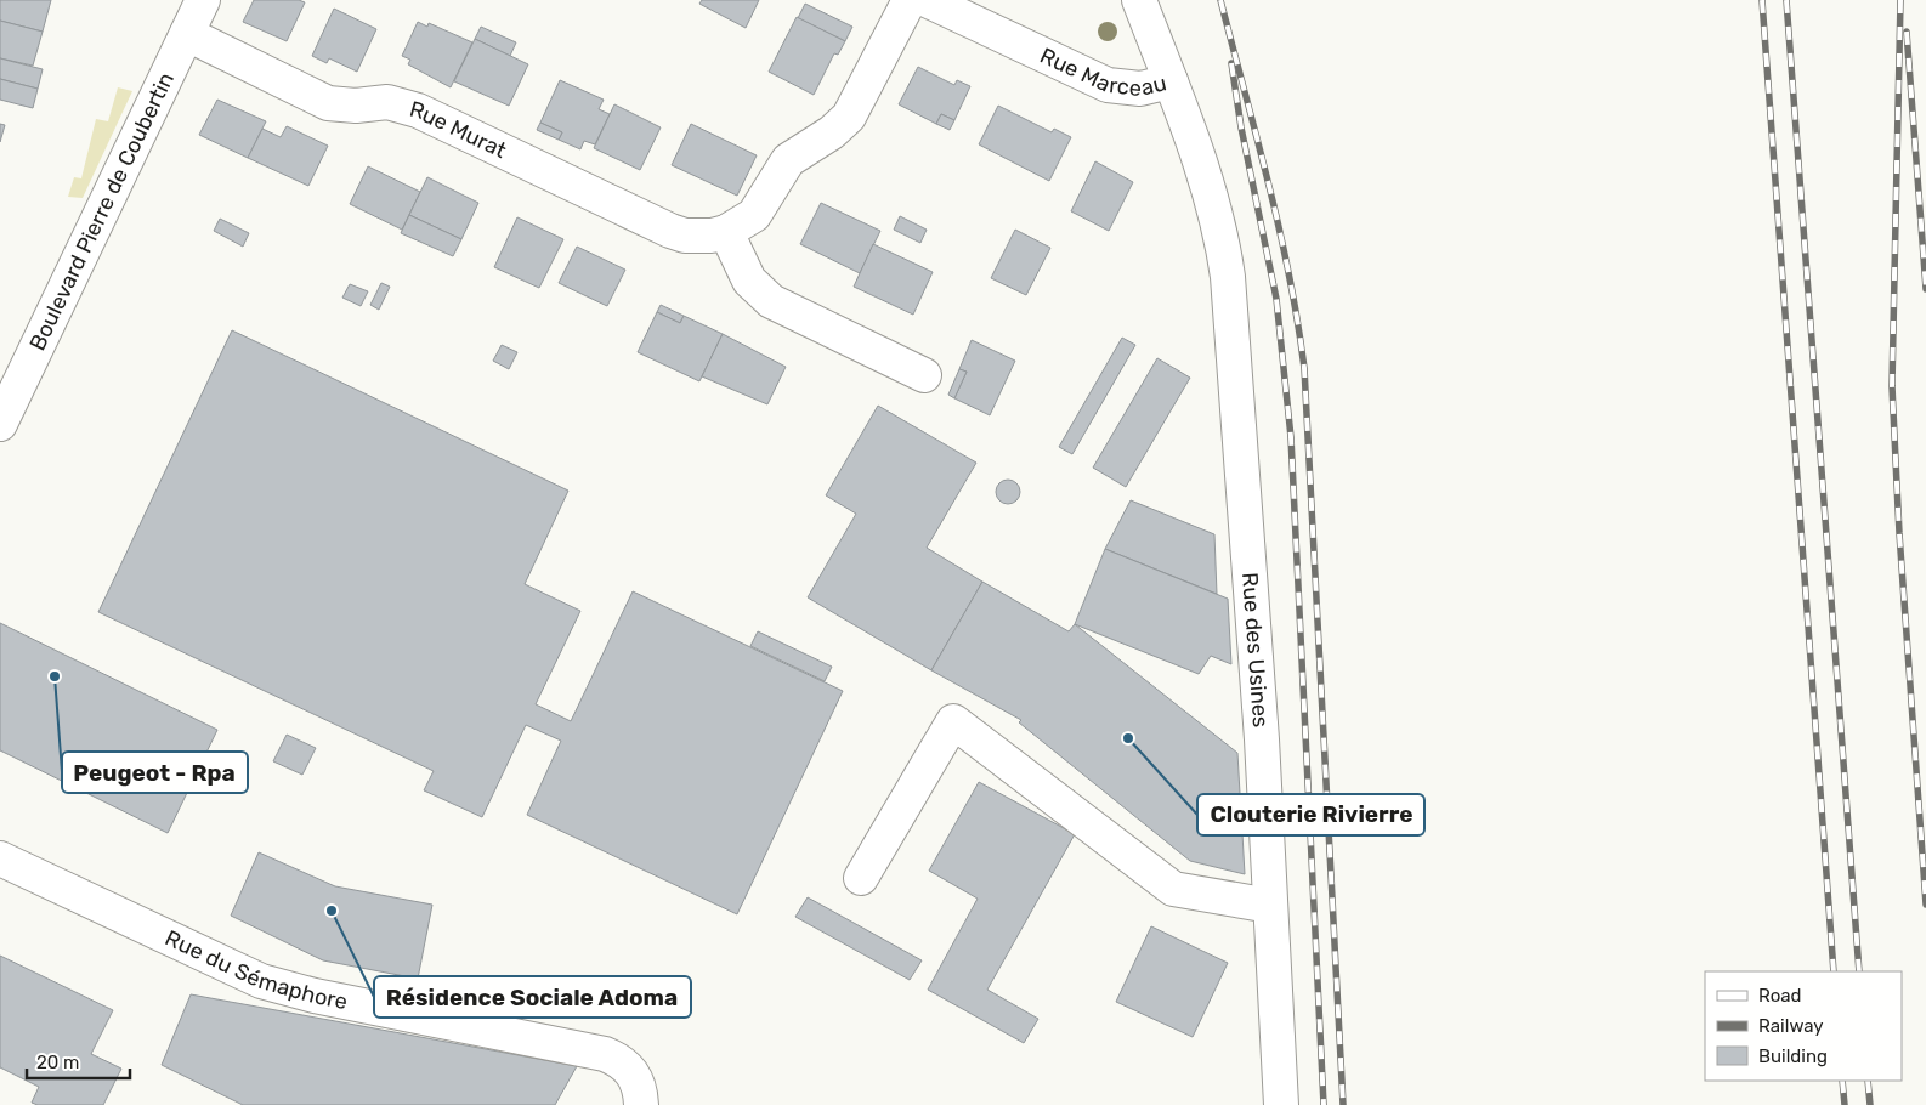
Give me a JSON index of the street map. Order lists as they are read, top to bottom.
{
  "streets": {
    "street": [
      "Rue Marceau",
      "Rue Murat",
      "Boulevard Pierre de Coubertin",
      "Rue des Usines",
      "Rue du Sémaphore"
    ]
  },
  "crossings": [
    ["Rue Marceau", "Rue des Usines"],
    ["Rue Murat", "Boulevard Pierre de Coubertin"]
  ],
  "places": ["Peugeot - Rpa", "Clouterie Rivierre", "Résidence Sociale Adoma"],
  "legend": ["Road", "Railway", "Building"],
  "scale_bar": "20 m"
}
